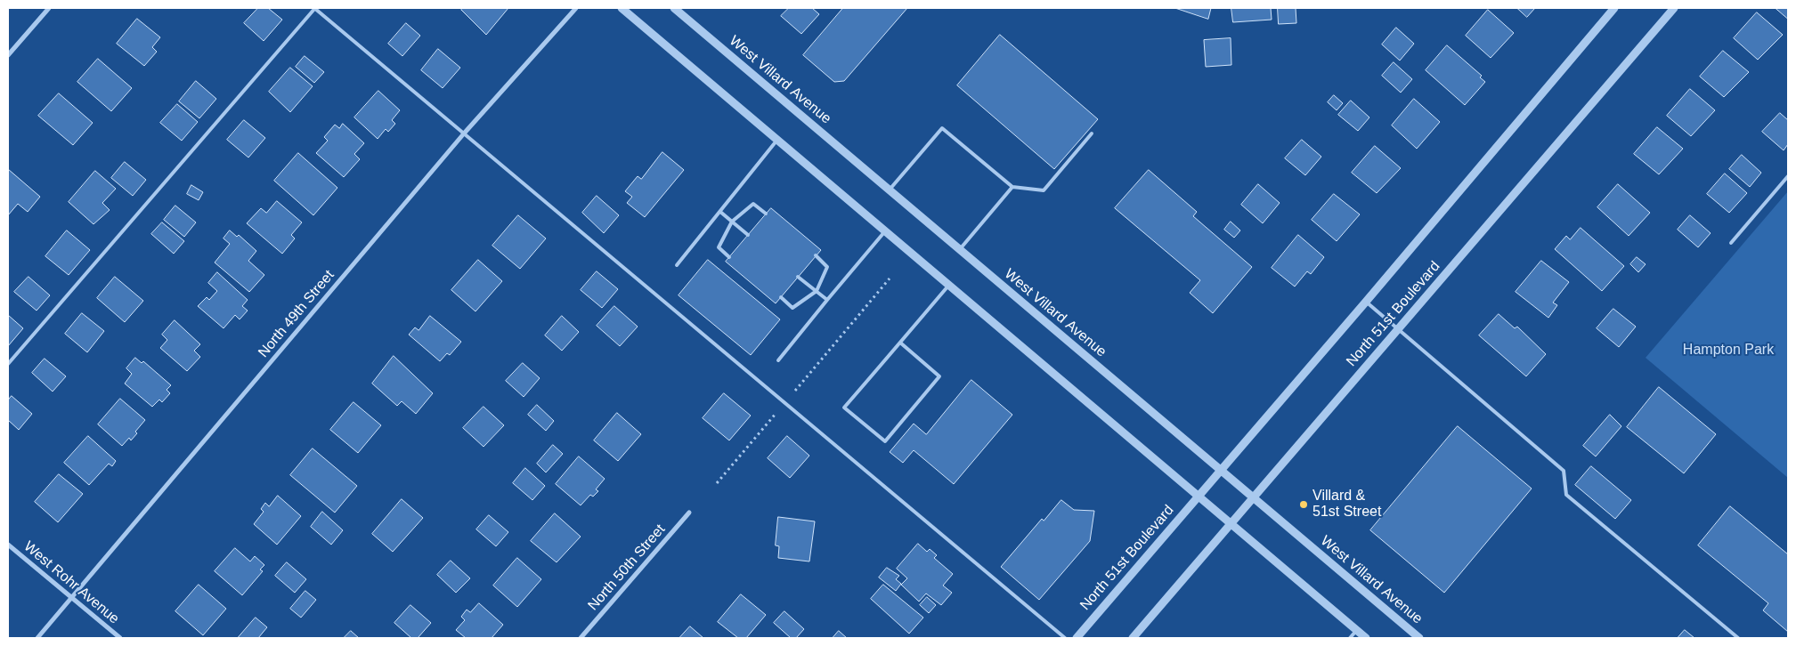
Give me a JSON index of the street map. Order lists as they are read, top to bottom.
{
  "streets": {
    "street": [
      "West Villard Avenue",
      "North 49th Street",
      "North 51st Boulevard",
      "North 50th Street",
      "West Rohr Avenue"
    ]
  },
  "crossings": [
    ["West Villard Avenue", "North 51st Boulevard"],
    ["North 49th Street", "West Rohr Avenue"]
  ],
  "parks": ["Hampton Park"],
  "places": ["Villard & 51st Street"]
}
